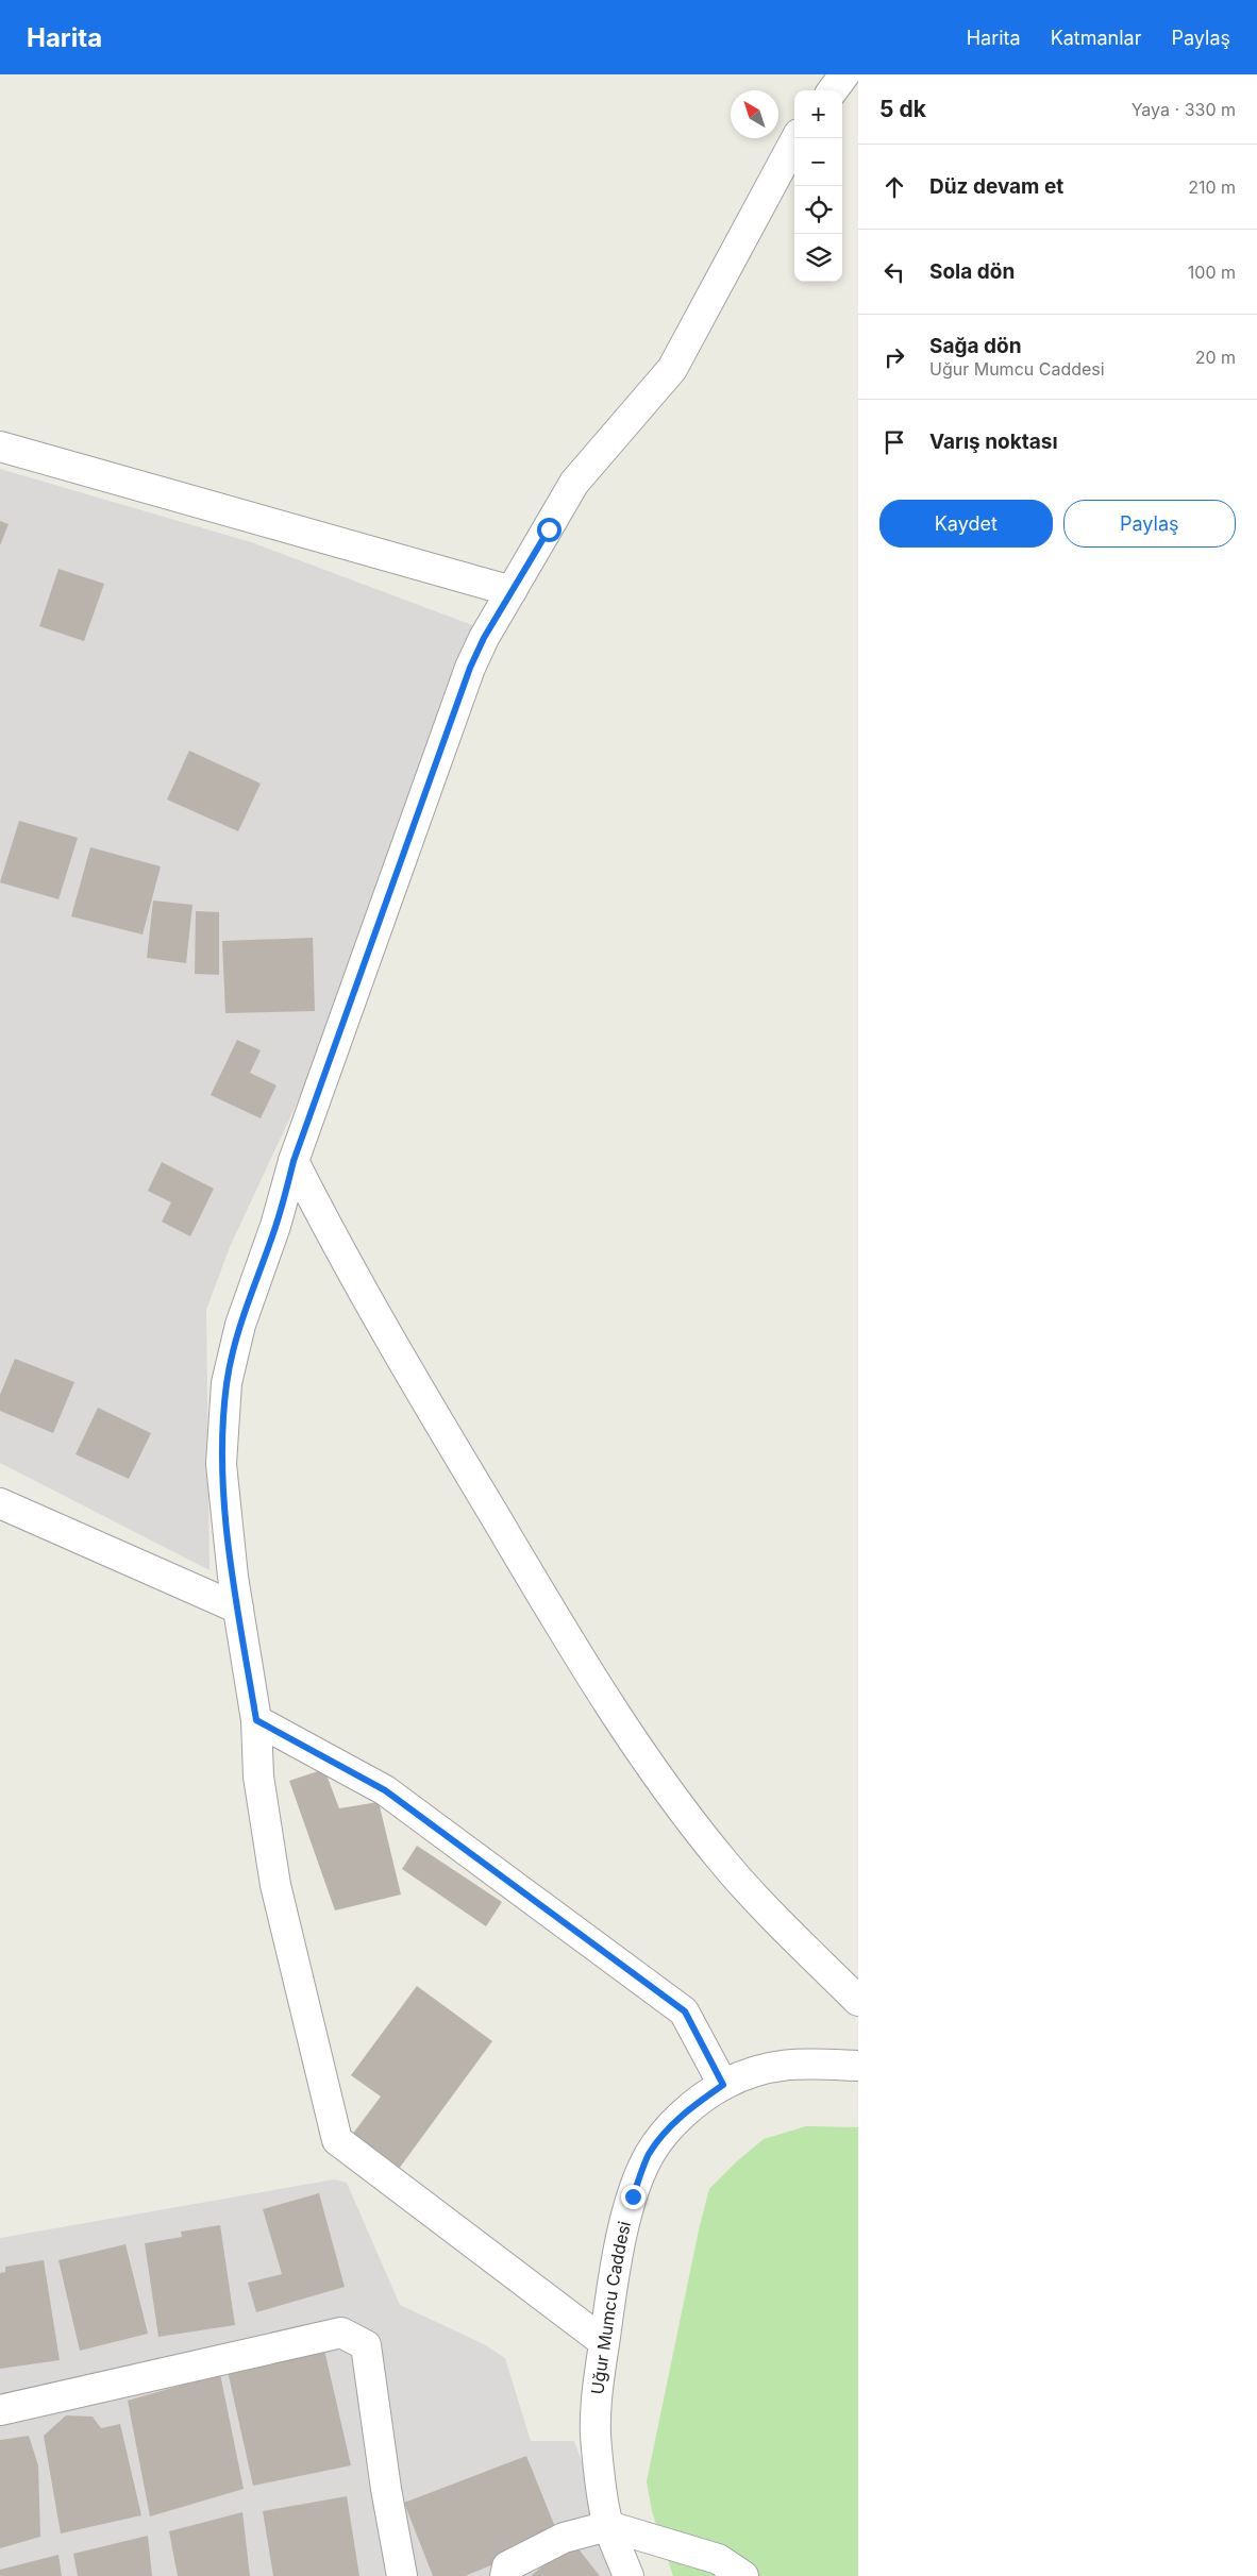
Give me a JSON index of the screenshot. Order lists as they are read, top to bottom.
{
  "streets": {
    "street": ["Uğur Mumcu Caddesi"]
  },
  "north": "top left",
  "page": {
    "header": "Harita",
    "nav": ["Harita", "Katmanlar", "Paylaş"],
    "heading": ["5 dk", "Yaya · 330 m"],
    "map_buttons": ["+", "−"],
    "list": [
      ["Düz devam et", "210 m"],
      ["Sola dön", "100 m"],
      ["Sağa dön", "Uğur Mumcu Caddesi", "20 m"],
      "Varış noktası"
    ],
    "buttons": ["Kaydet", "Paylaş"]
  }
}
